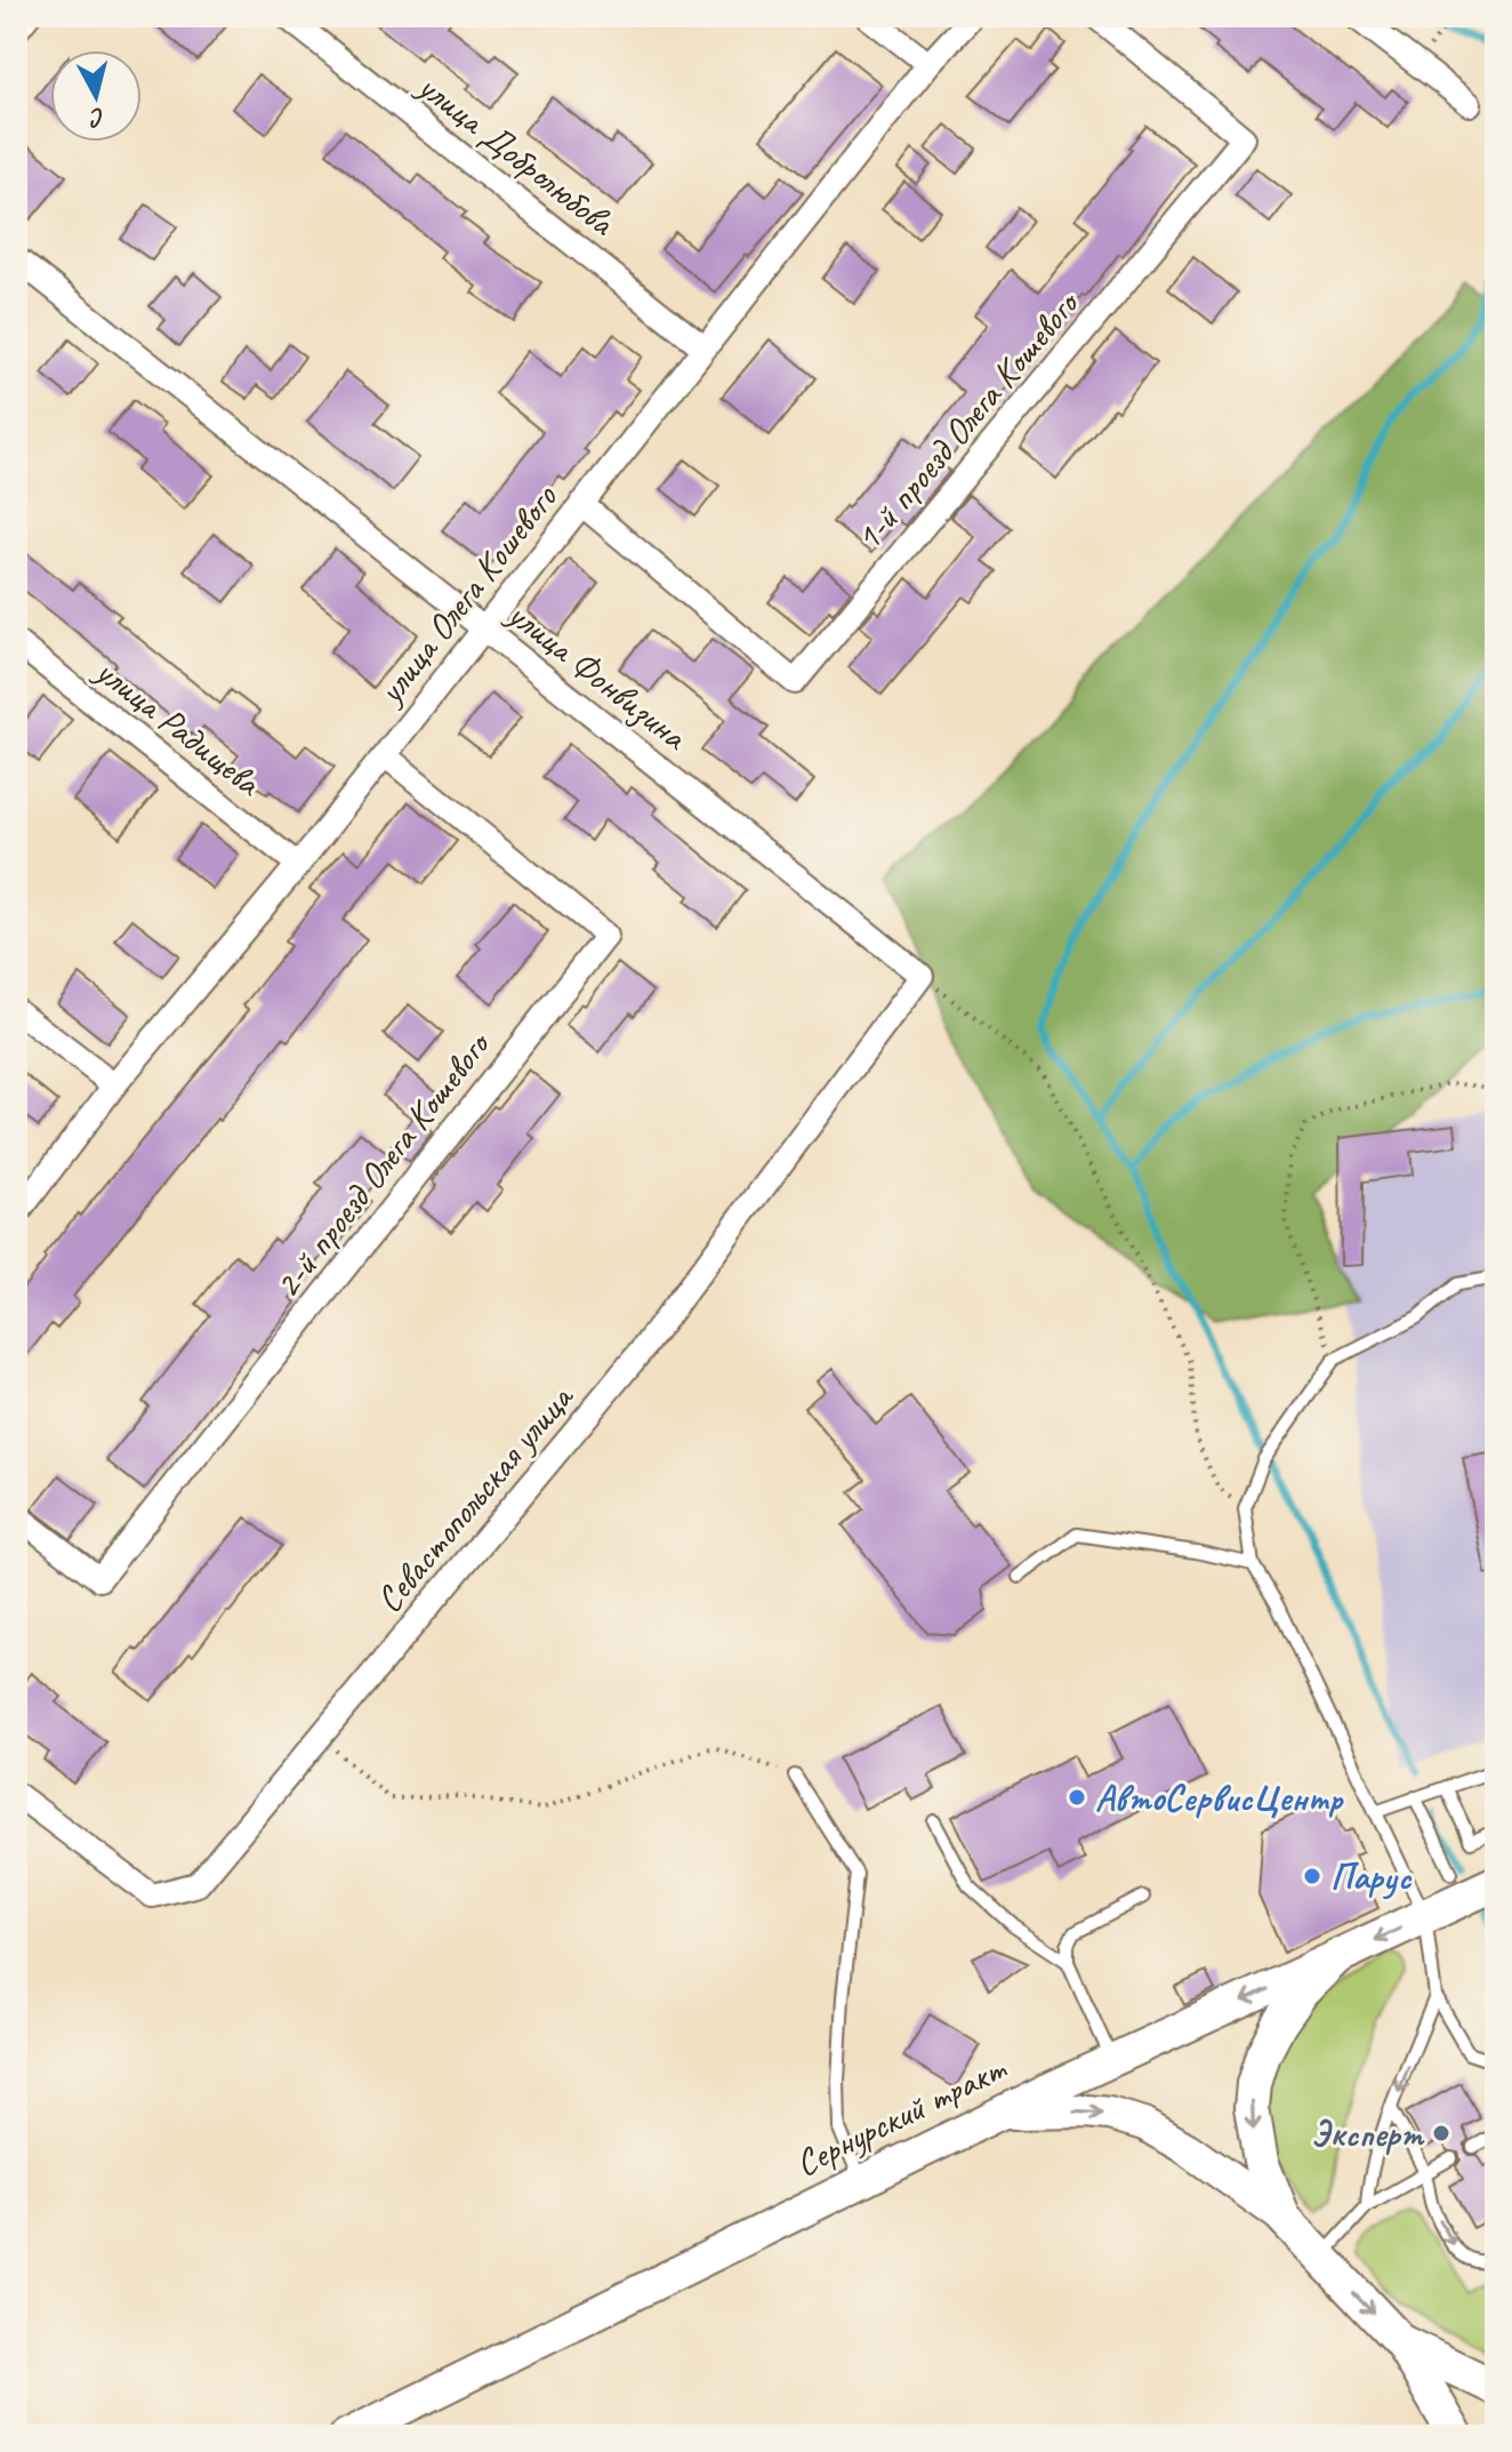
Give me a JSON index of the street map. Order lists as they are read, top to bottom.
{
  "streets": {
    "main road": ["Сернурский тракт"],
    "street": [
      "улица Добролюбова",
      "1-й проезд Олега Кошевого",
      "улица Олега Кошевого",
      "улица Фонвизина",
      "улица Радищева",
      "2-й проезд Олега Кошевого",
      "Севастопольская улица"
    ]
  },
  "crossings": [
    ["улица Добролюбова", "улица Олега Кошевого"],
    ["1-й проезд Олега Кошевого", "улица Олега Кошевого"],
    ["улица Олега Кошевого", "улица Фонвизина"],
    ["улица Олега Кошевого", "улица Радищева"],
    ["улица Олега Кошевого", "2-й проезд Олега Кошевого"],
    ["улица Фонвизина", "Севастопольская улица"]
  ],
  "places": ["АвтоСервисЦентр", "Парус", "Эксперт"],
  "north": "bottom"
}
